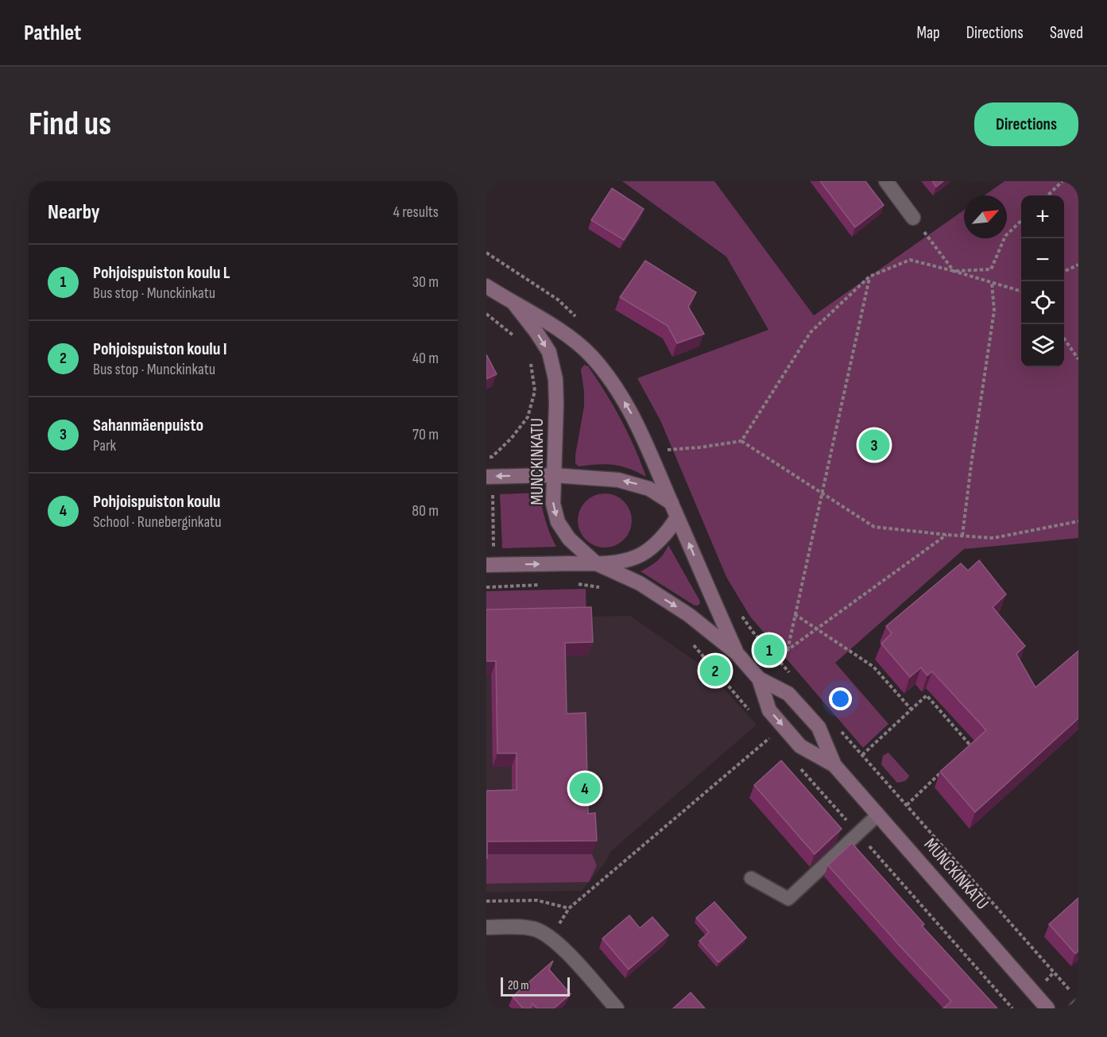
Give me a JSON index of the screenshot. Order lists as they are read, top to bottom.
{
  "streets": {
    "main road": ["MUNCKINKATU"]
  },
  "scale_bar": "20 m",
  "north": "top right",
  "page": {
    "header": "Pathlet",
    "nav": ["Map", "Directions", "Saved"],
    "buttons": "Directions",
    "title": "Find us",
    "heading": ["Nearby", "4 results"],
    "map_buttons": ["+", "−"],
    "list": [
      {
        "mark": "1",
        "name": "Pohjoispuiston koulu L",
        "note": "Bus stop · Munckinkatu",
        "value": "30 m"
      },
      {
        "mark": "2",
        "name": "Pohjoispuiston koulu I",
        "note": "Bus stop · Munckinkatu",
        "value": "40 m"
      },
      {
        "mark": "3",
        "name": "Sahanmäenpuisto",
        "note": "Park",
        "value": "70 m"
      },
      {
        "mark": "4",
        "name": "Pohjoispuiston koulu",
        "note": "School · Runeberginkatu",
        "value": "80 m"
      }
    ],
    "pins": [
      "3",
      "1",
      "2",
      "4"
    ],
    "scale": "20 m"
  }
}
